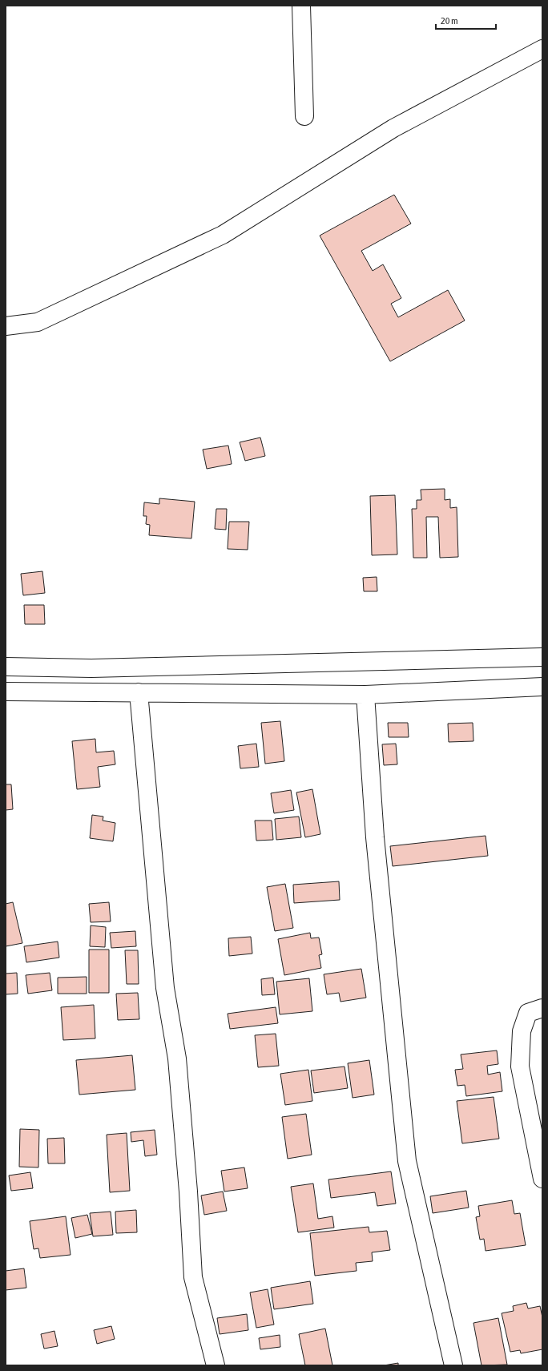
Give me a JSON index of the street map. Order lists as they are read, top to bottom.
{
  "scale_bar": "20 m"
}
